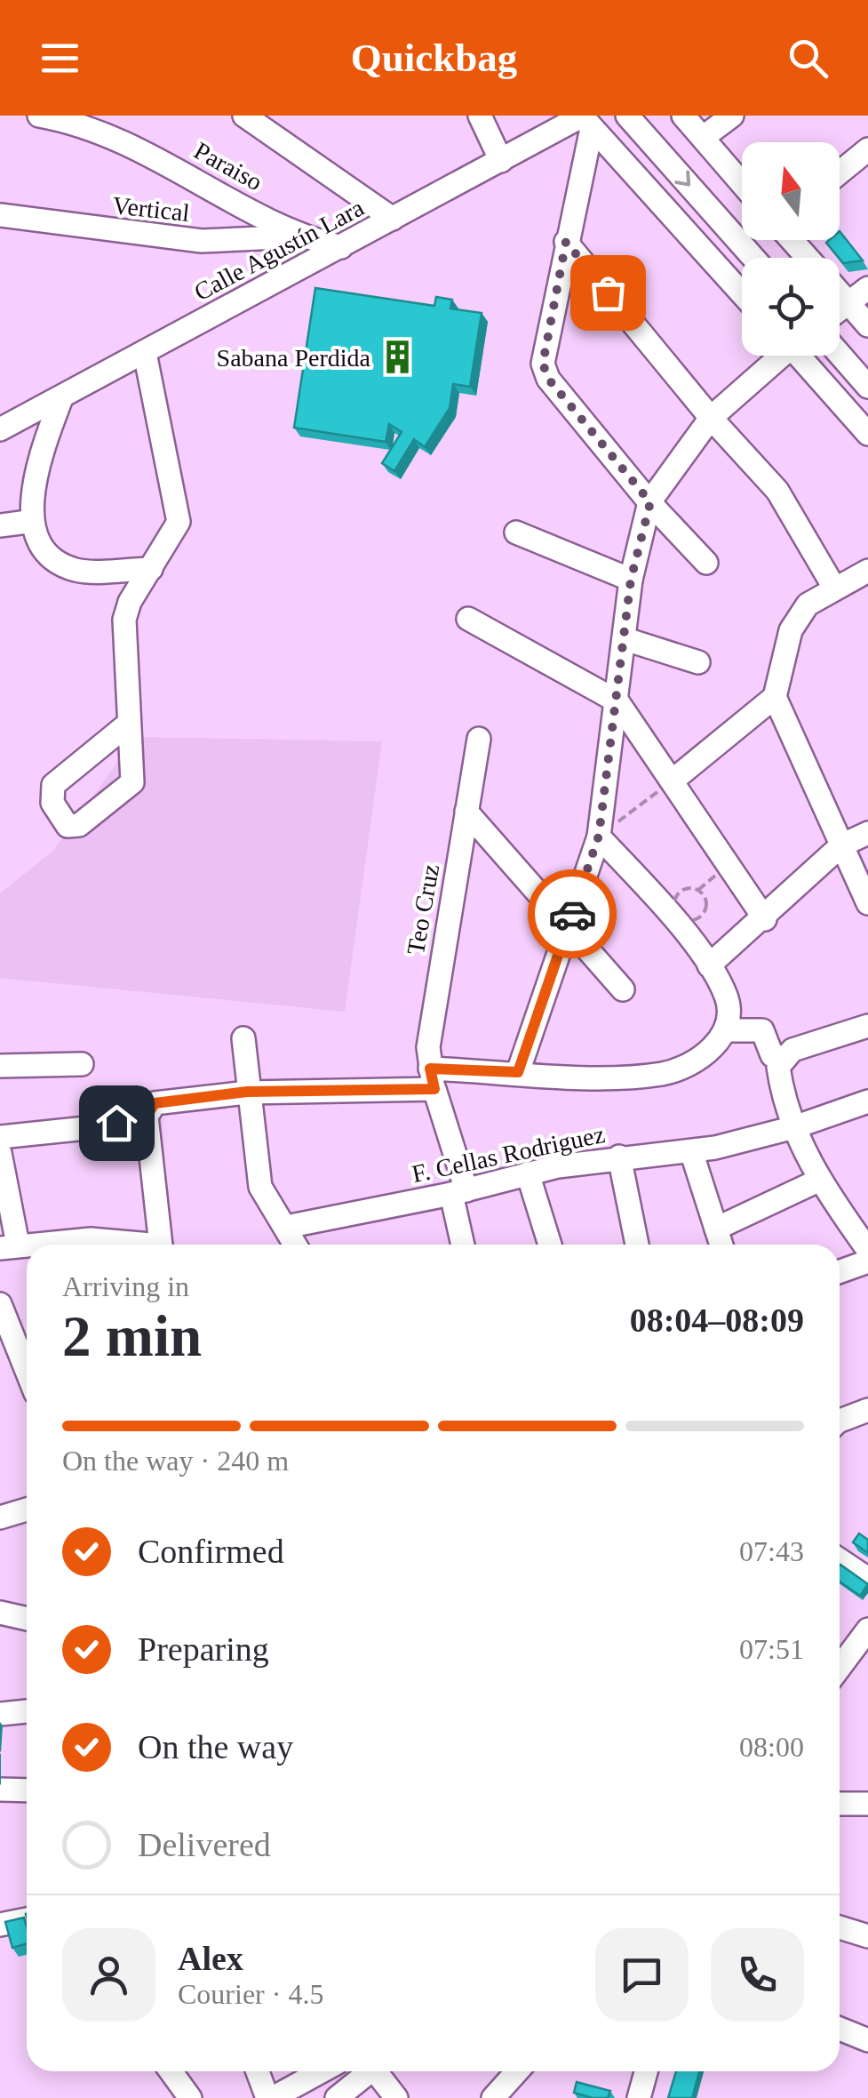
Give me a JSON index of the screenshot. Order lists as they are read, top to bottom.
{
  "streets": {
    "street": [
      "Paraiso",
      "Vertical",
      "Calle Agustín Lara",
      "Teo Cruz",
      "F. Cellas Rodriguez"
    ]
  },
  "crossings": [
    ["Paraiso", "Vertical"],
    ["Paraiso", "Calle Agustín Lara"],
    ["Teo Cruz", "F. Cellas Rodriguez"]
  ],
  "places": {
    "building": ["Sabana Perdida"]
  },
  "north": "top",
  "page": {
    "header": "Quickbag",
    "heading": ["2 min", "Arriving in", "08:04–08:09"],
    "panel": ["Alex", "Courier · 4.5"],
    "bar": "On the way · 240 m",
    "list": [
      ["Confirmed", "07:43"],
      ["Preparing", "07:51"],
      ["On the way", "08:00"],
      "Delivered"
    ]
  }
}
